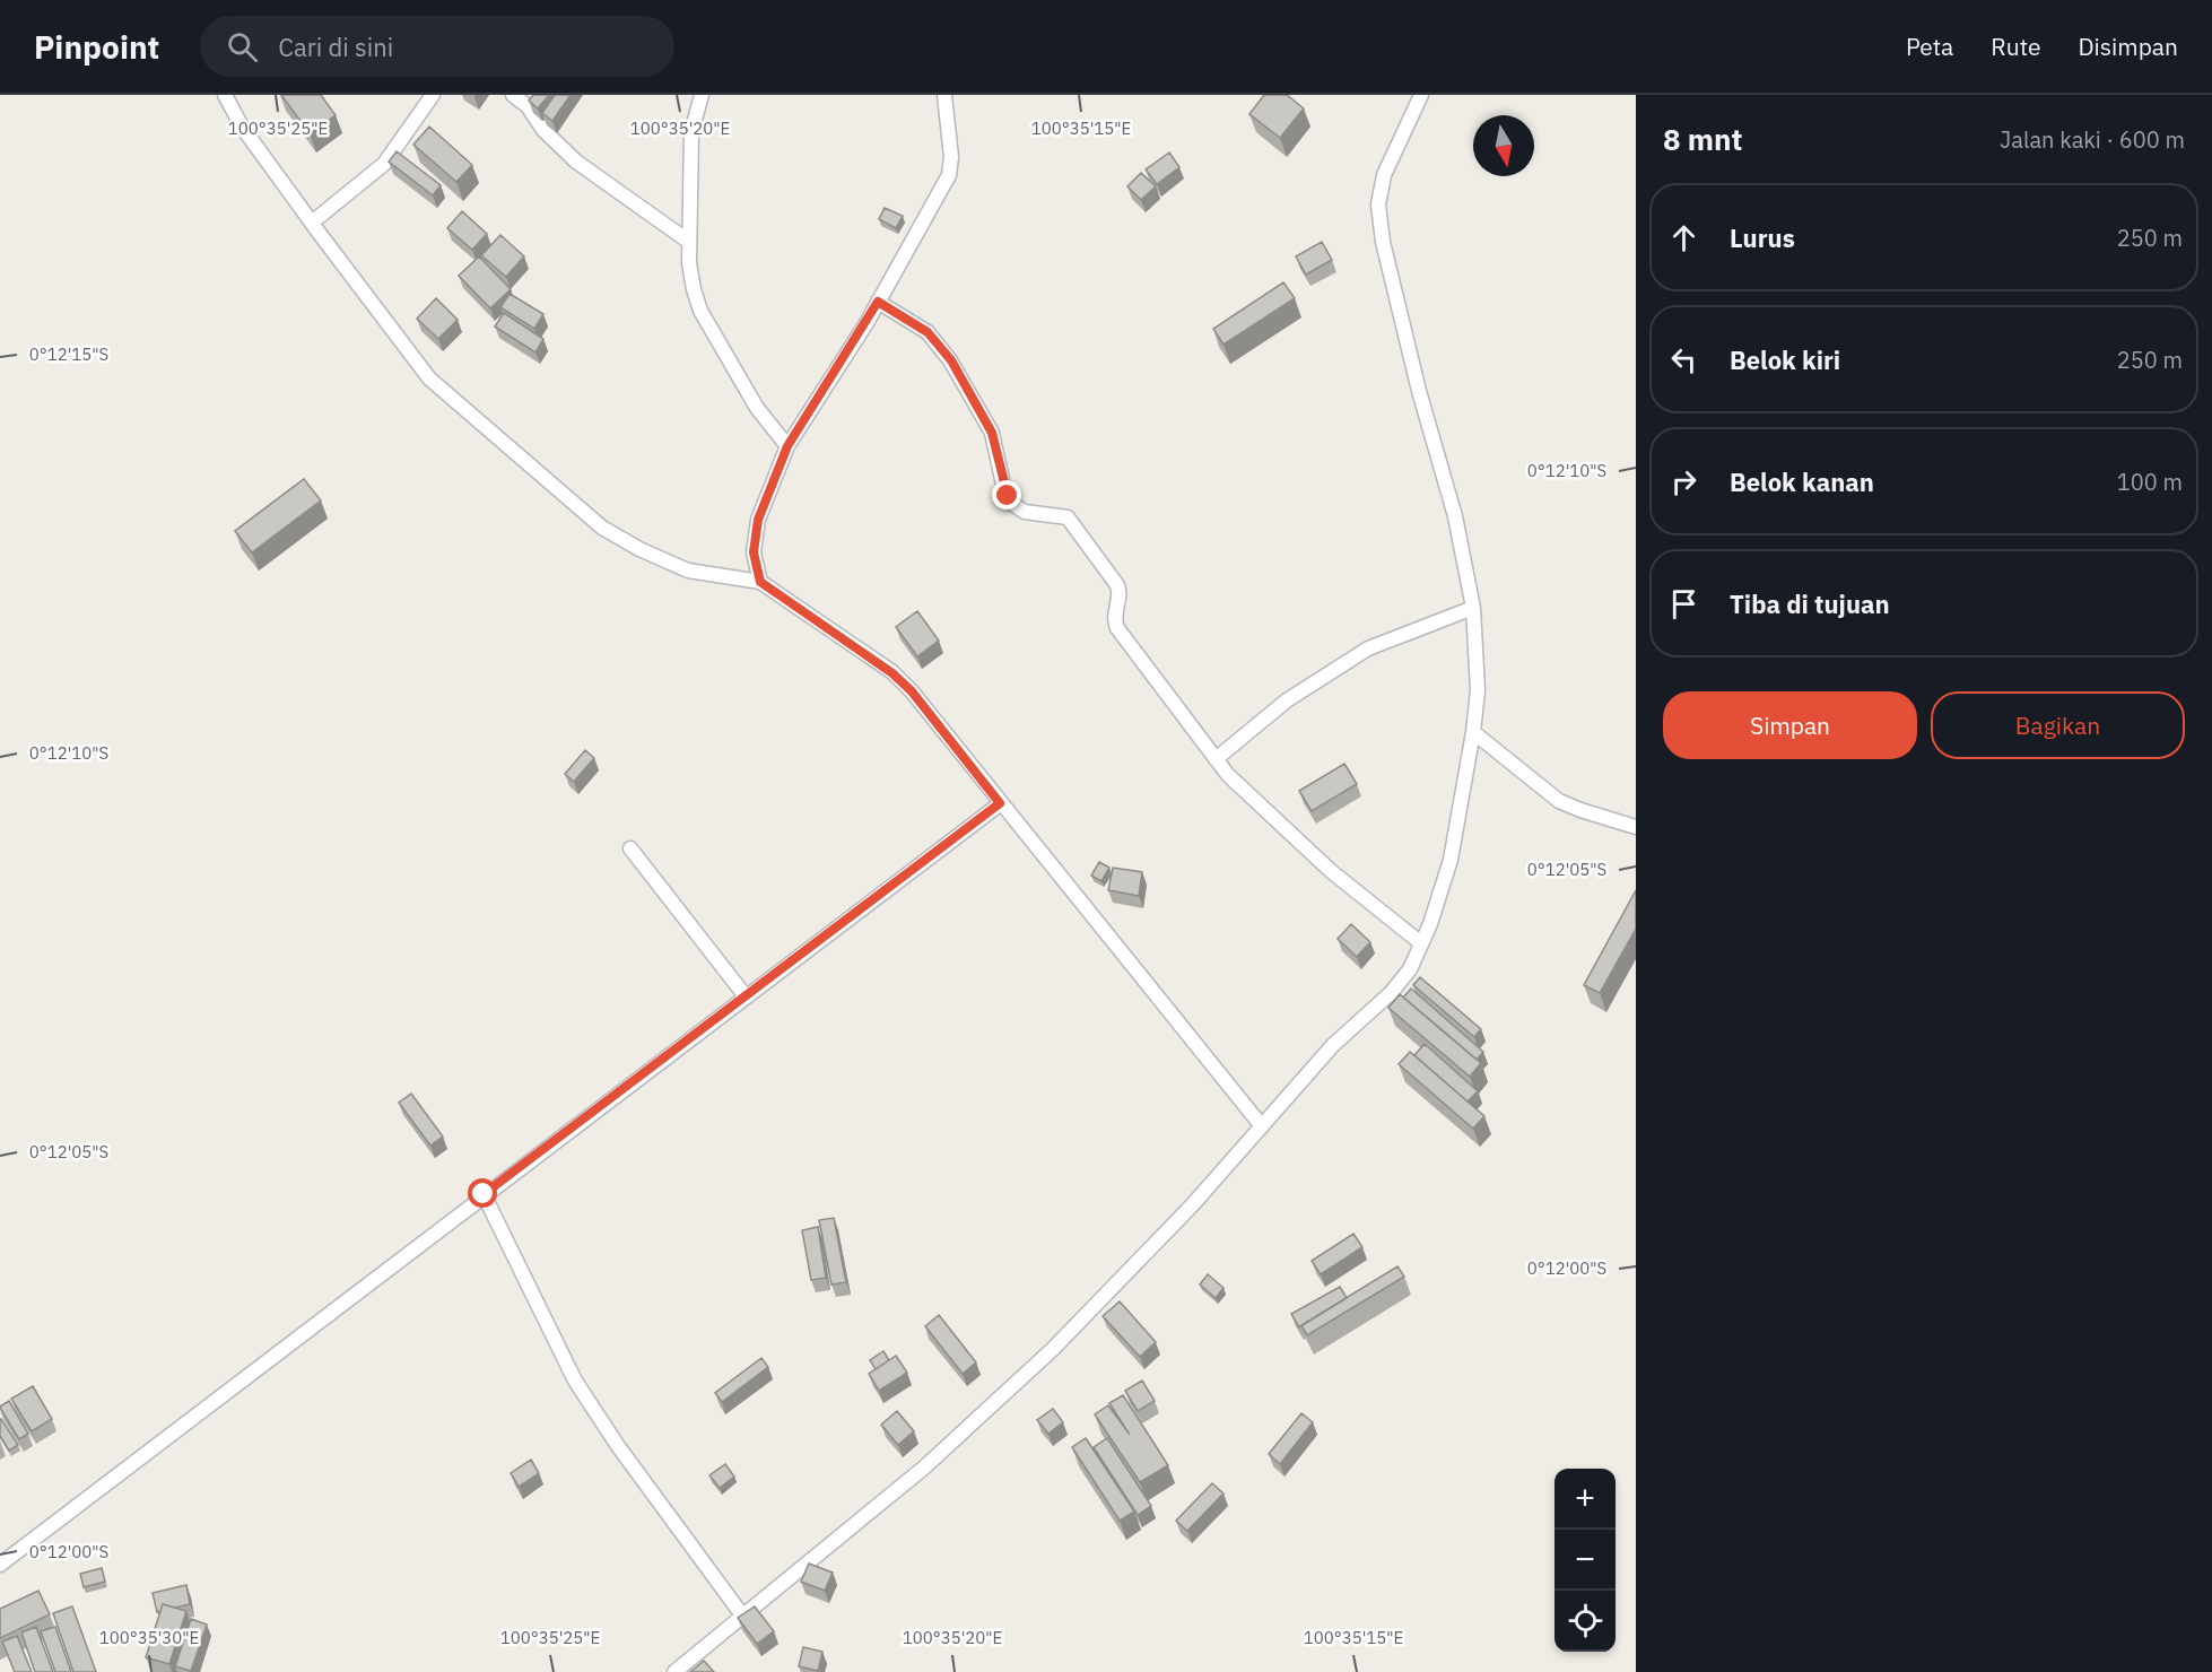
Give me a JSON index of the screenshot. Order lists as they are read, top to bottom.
{
  "north": "bottom",
  "page": {
    "header": "Pinpoint",
    "search": "Cari di sini",
    "nav": ["Peta", "Rute", "Disimpan"],
    "heading": ["8 mnt", "Jalan kaki · 600 m"],
    "list": [
      ["Lurus", "250 m"],
      ["Belok kiri", "250 m"],
      ["Belok kanan", "100 m"],
      "Tiba di tujuan"
    ],
    "buttons": ["Simpan", "Bagikan"],
    "map_buttons": ["+", "−"]
  },
  "coordinates": [
    "100°35'25\"E",
    "100°35'20\"E",
    "100°35'15\"E",
    "0°12'15\"S",
    "0°12'10\"S",
    "0°12'05\"S",
    "0°12'00\"S",
    "100°35'30\"E"
  ]
}
